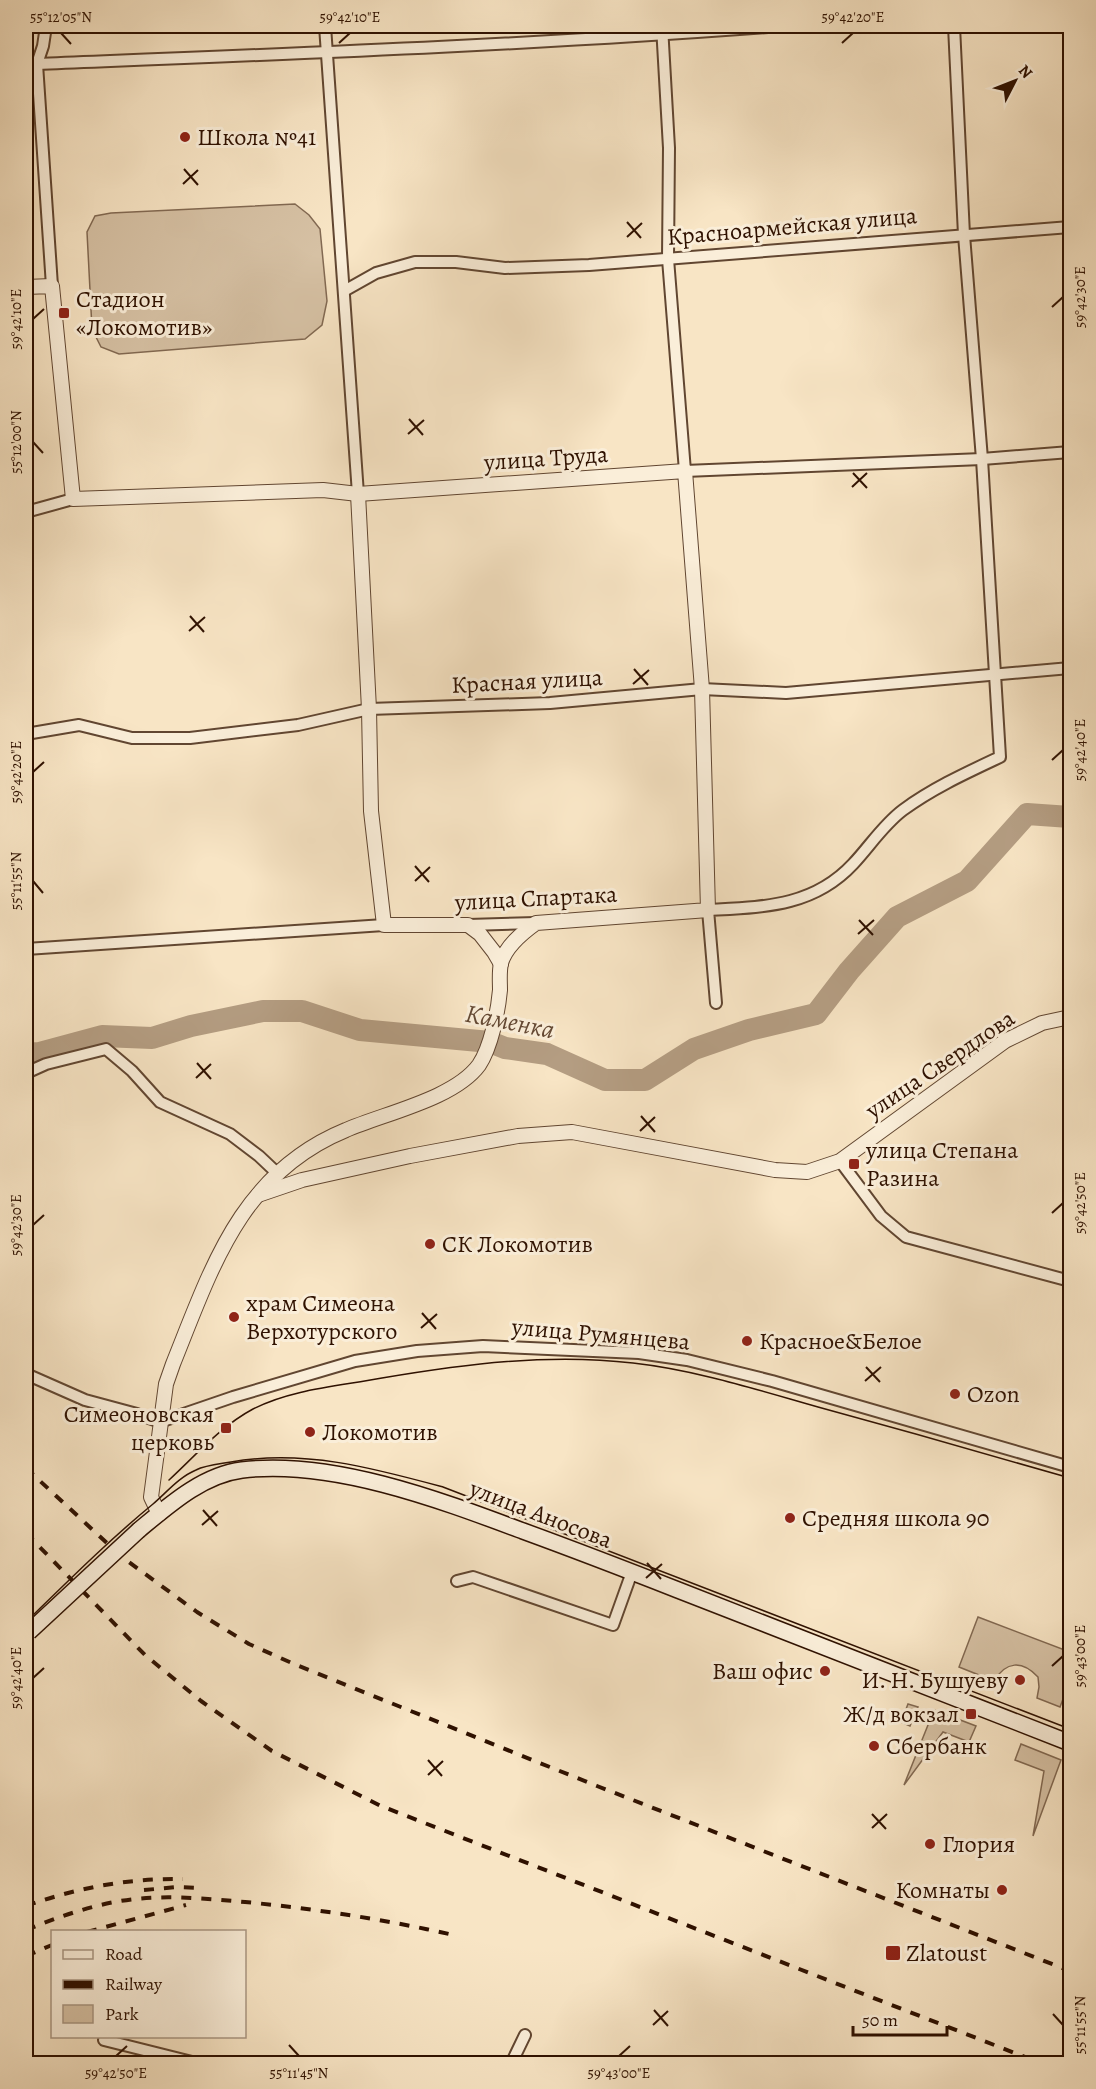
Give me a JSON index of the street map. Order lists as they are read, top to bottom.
{
  "streets": {
    "main road": ["улица Аносова"],
    "street": [
      "Красноармейская улица",
      "улица Труда",
      "Красная улица",
      "улица Спартака",
      "улица Свердлова",
      "улица Румянцева"
    ]
  },
  "crossings": [
    ["Красная улица", "улица Спартака"]
  ],
  "water": ["Каменка"],
  "places": {
    "other": [
      "Школа №41",
      "СК Локомотив",
      "храм Симеона Верхотурского",
      "Красное&Белое",
      "Ozon",
      "Локомотив",
      "Средняя школа 90",
      "Ваш офис",
      "И. Н. Бушуеву",
      "Сбербанк",
      "Глория",
      "Комнаты"
    ],
    "transit": [
      "Стадион «Локомотив»",
      "улица Степана Разина",
      "Симеоновская церковь",
      "Ж/д вокзал",
      "Zlatoust"
    ]
  },
  "legend": ["Road", "Railway", "Park"],
  "scale_bar": "50 m",
  "north": "top right",
  "coordinates": [
    "55°12'05\"N",
    "59°42'10\"E",
    "59°42'20\"E",
    "59°42'30\"E",
    "55°12'00\"N",
    "59°42'40\"E",
    "55°11'55\"N",
    "59°42'50\"E",
    "59°43'00\"E",
    "55°11'45\"N"
  ]
}
